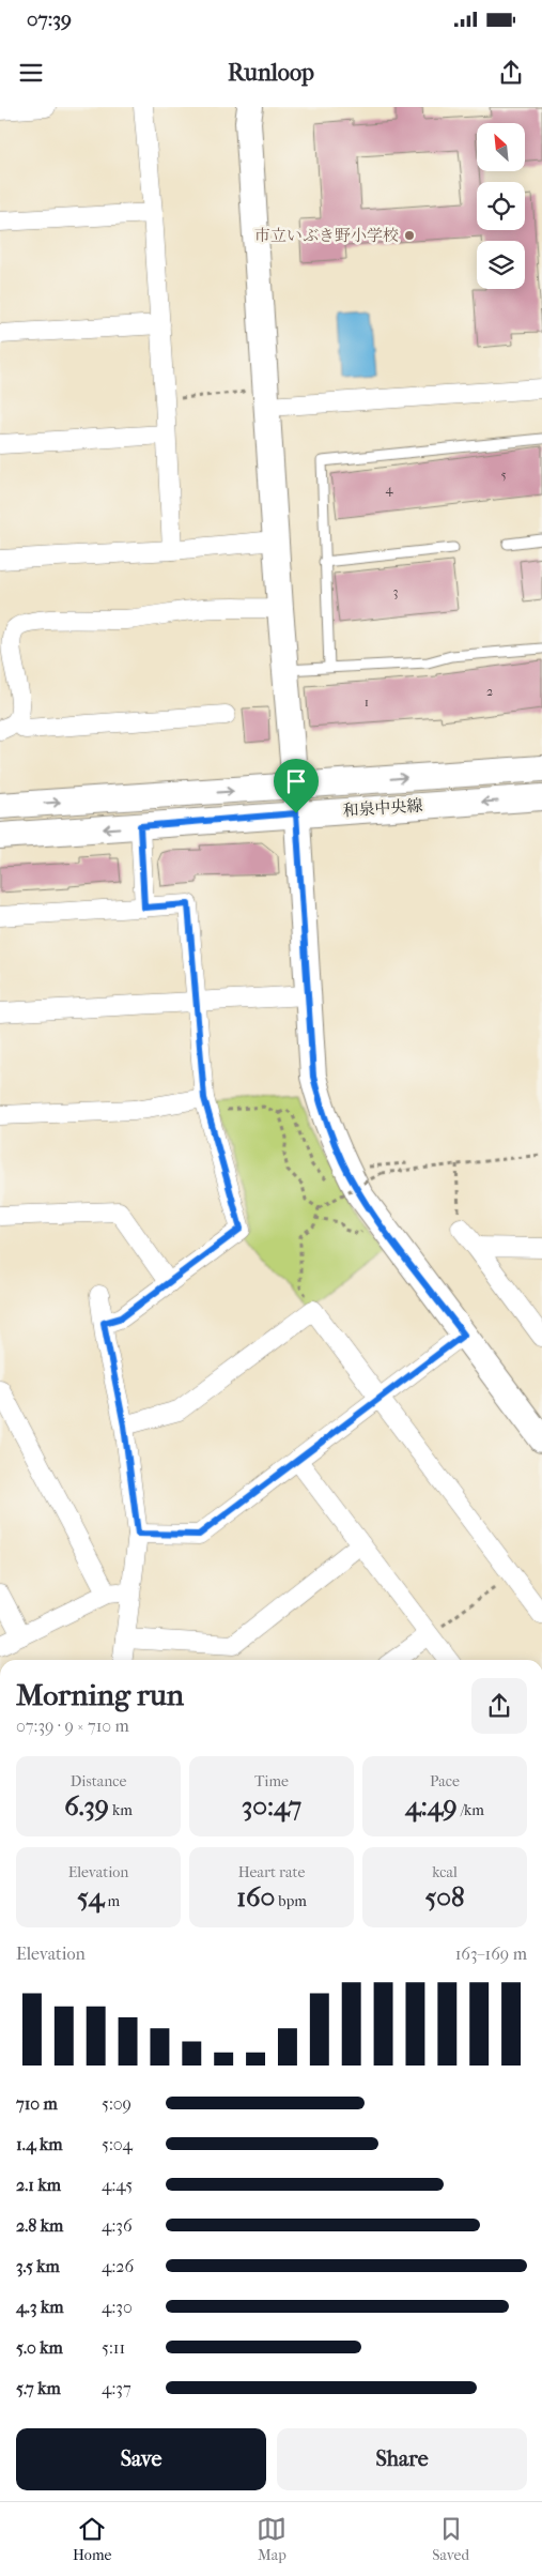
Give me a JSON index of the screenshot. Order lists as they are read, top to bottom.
{
  "streets": {
    "street": ["和泉中央線"]
  },
  "places": ["市立いぶき野小学校"],
  "house_numbers": [
    "5",
    "4",
    "3",
    "2",
    "1"
  ],
  "north": "top left",
  "page": {
    "status": "07:39",
    "header": "Runloop",
    "heading": ["Morning run", "07:39 · 9 × 710 m"],
    "stats": [
      ["Distance", "6.39 km"],
      ["Time", "30:47"],
      ["Pace", "4:49 /km"],
      ["Elevation", "54 m"],
      ["Heart rate", "160 bpm"],
      ["kcal", "508"]
    ],
    "chart": ["Elevation", "163–169 m"],
    "list": [
      {
        "name": "710 m",
        "note": "5:09"
      },
      {
        "name": "1.4 km",
        "note": "5:04"
      },
      {
        "name": "2.1 km",
        "note": "4:45"
      },
      {
        "name": "2.8 km",
        "note": "4:36"
      },
      {
        "name": "3.5 km",
        "note": "4:26"
      },
      {
        "name": "4.3 km",
        "note": "4:30"
      },
      {
        "name": "5.0 km",
        "note": "5:11"
      },
      {
        "name": "5.7 km",
        "note": "4:37"
      }
    ],
    "buttons": ["Save", "Share"],
    "tabs": ["Home", "Map", "Saved"]
  }
}
